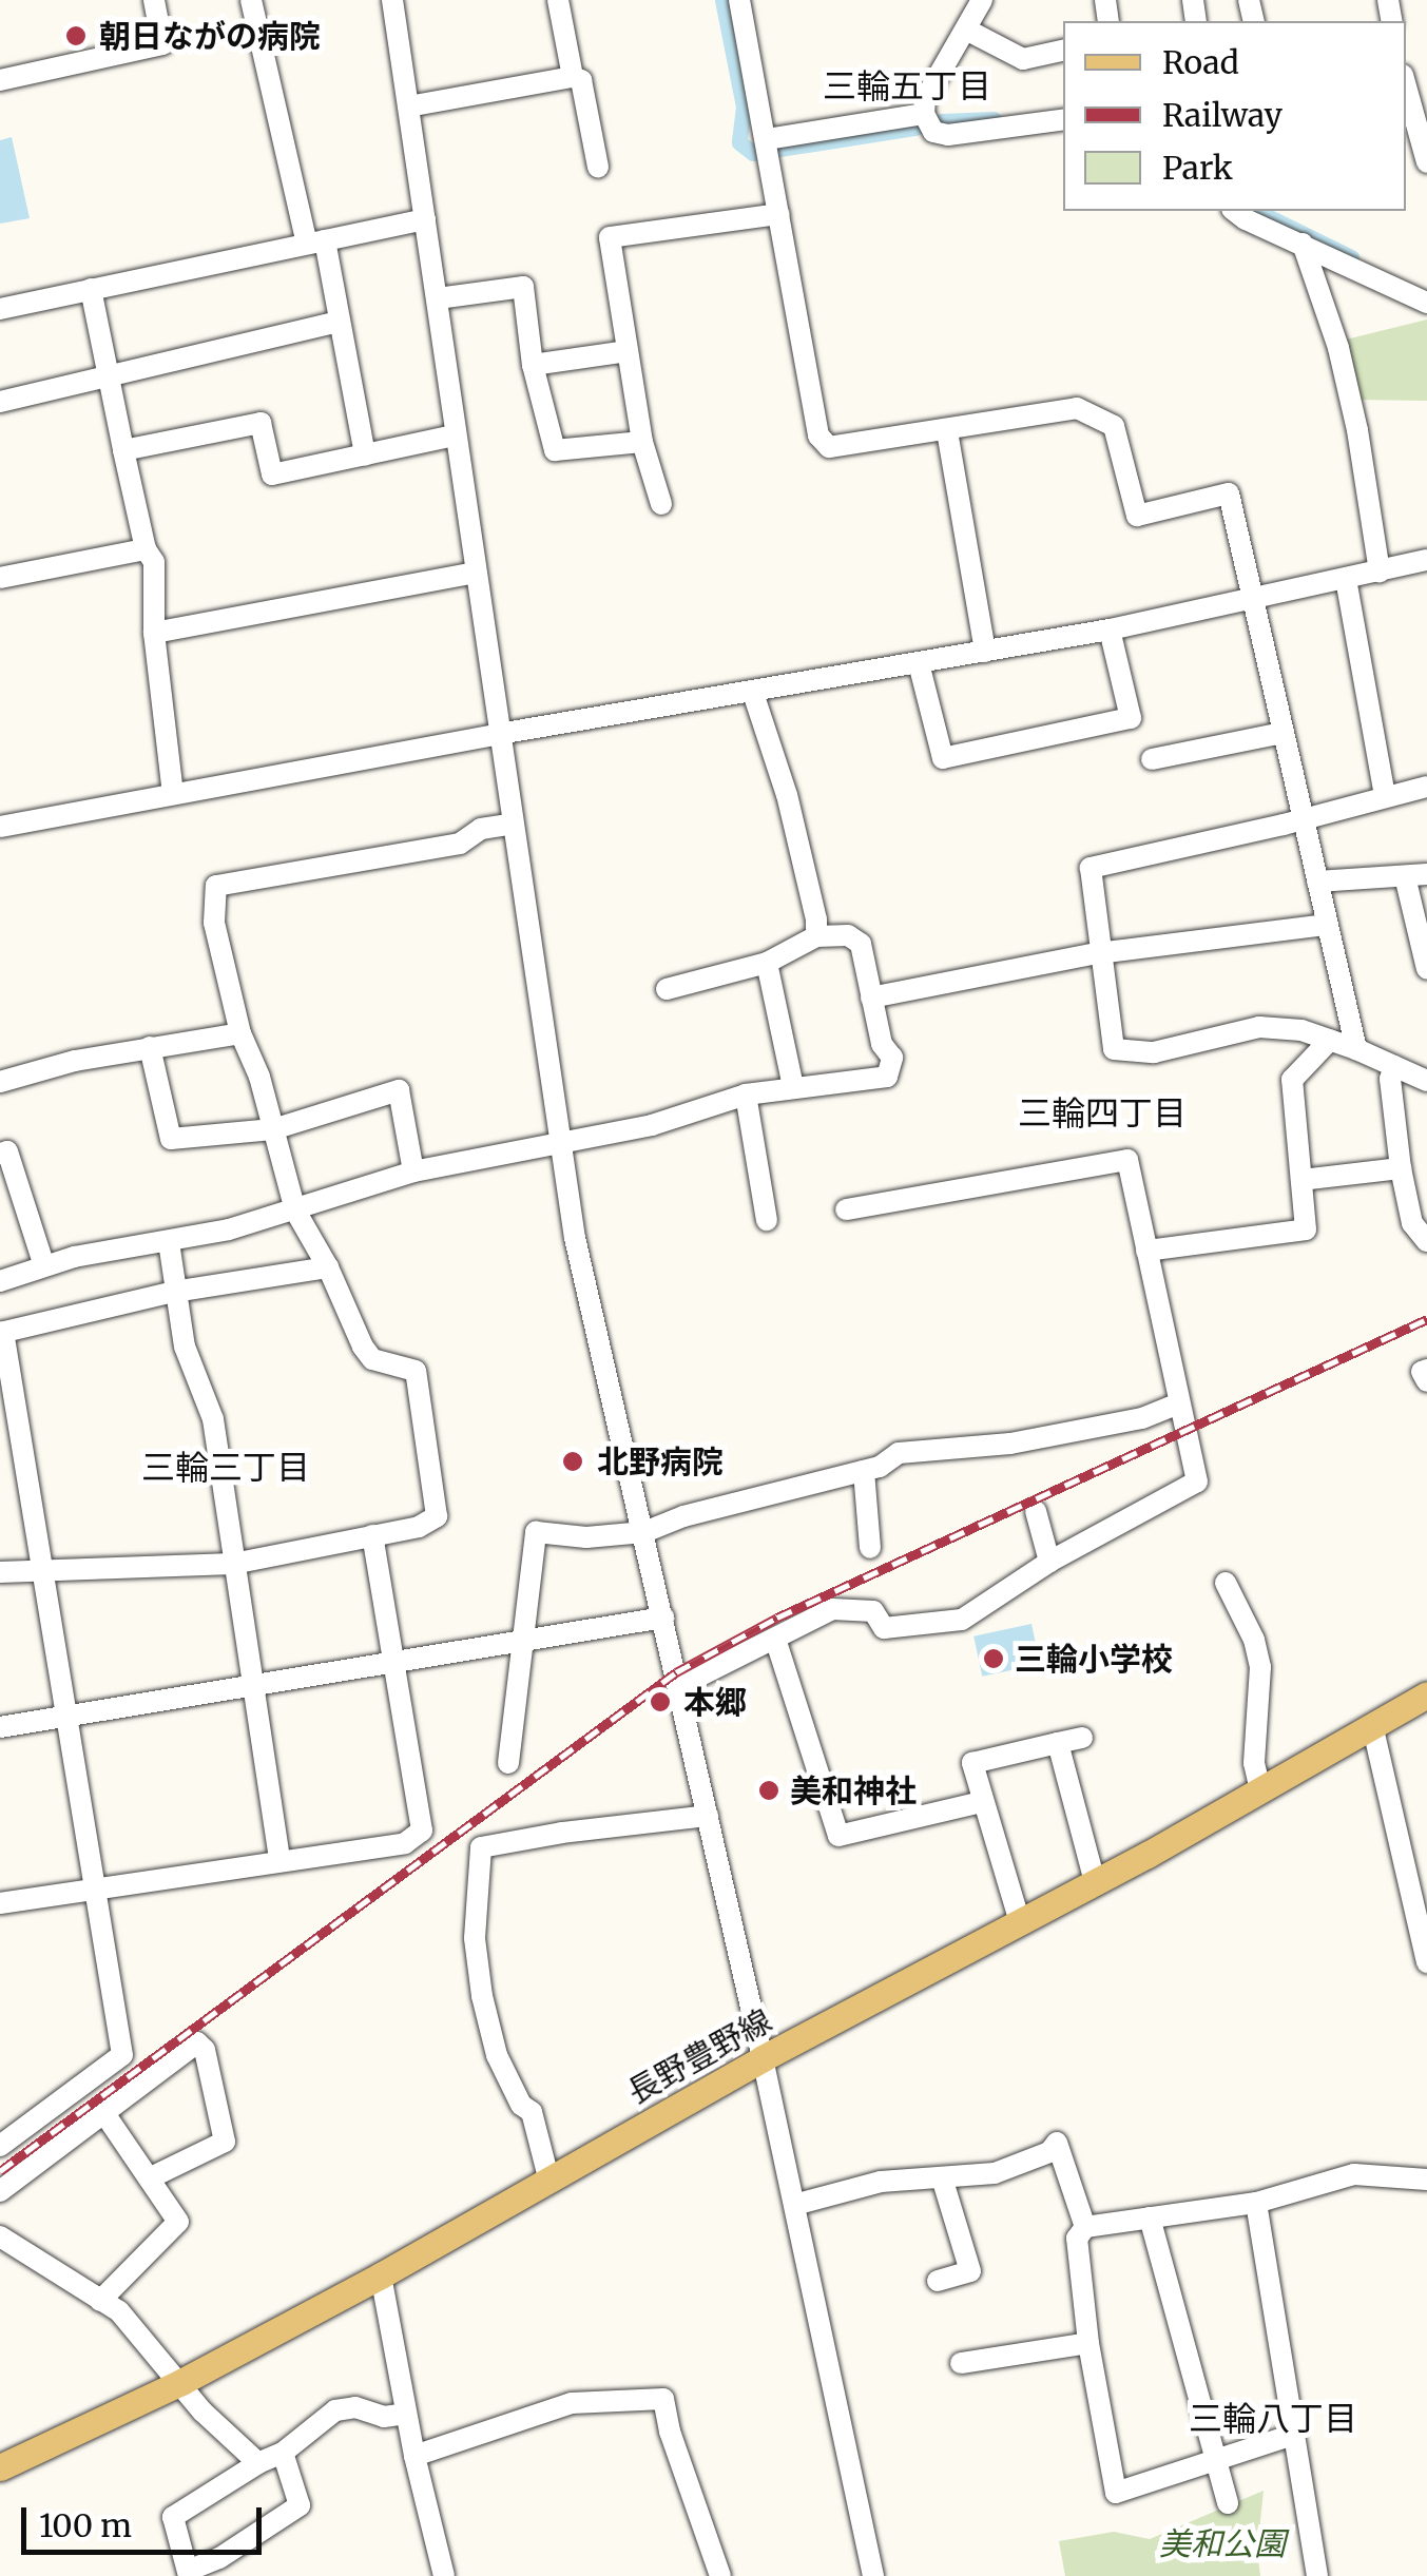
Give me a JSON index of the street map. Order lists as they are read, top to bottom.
{
  "streets": {
    "main road": ["長野豊野線"]
  },
  "districts": [
    "三輪五丁目",
    "三輪四丁目",
    "三輪三丁目",
    "三輪八丁目"
  ],
  "parks": ["美和公園"],
  "places": [
    "朝日ながの病院",
    "北野病院",
    "三輪小学校",
    "本郷",
    "美和神社"
  ],
  "legend": ["Road", "Railway", "Park"],
  "scale_bar": "100 m"
}
